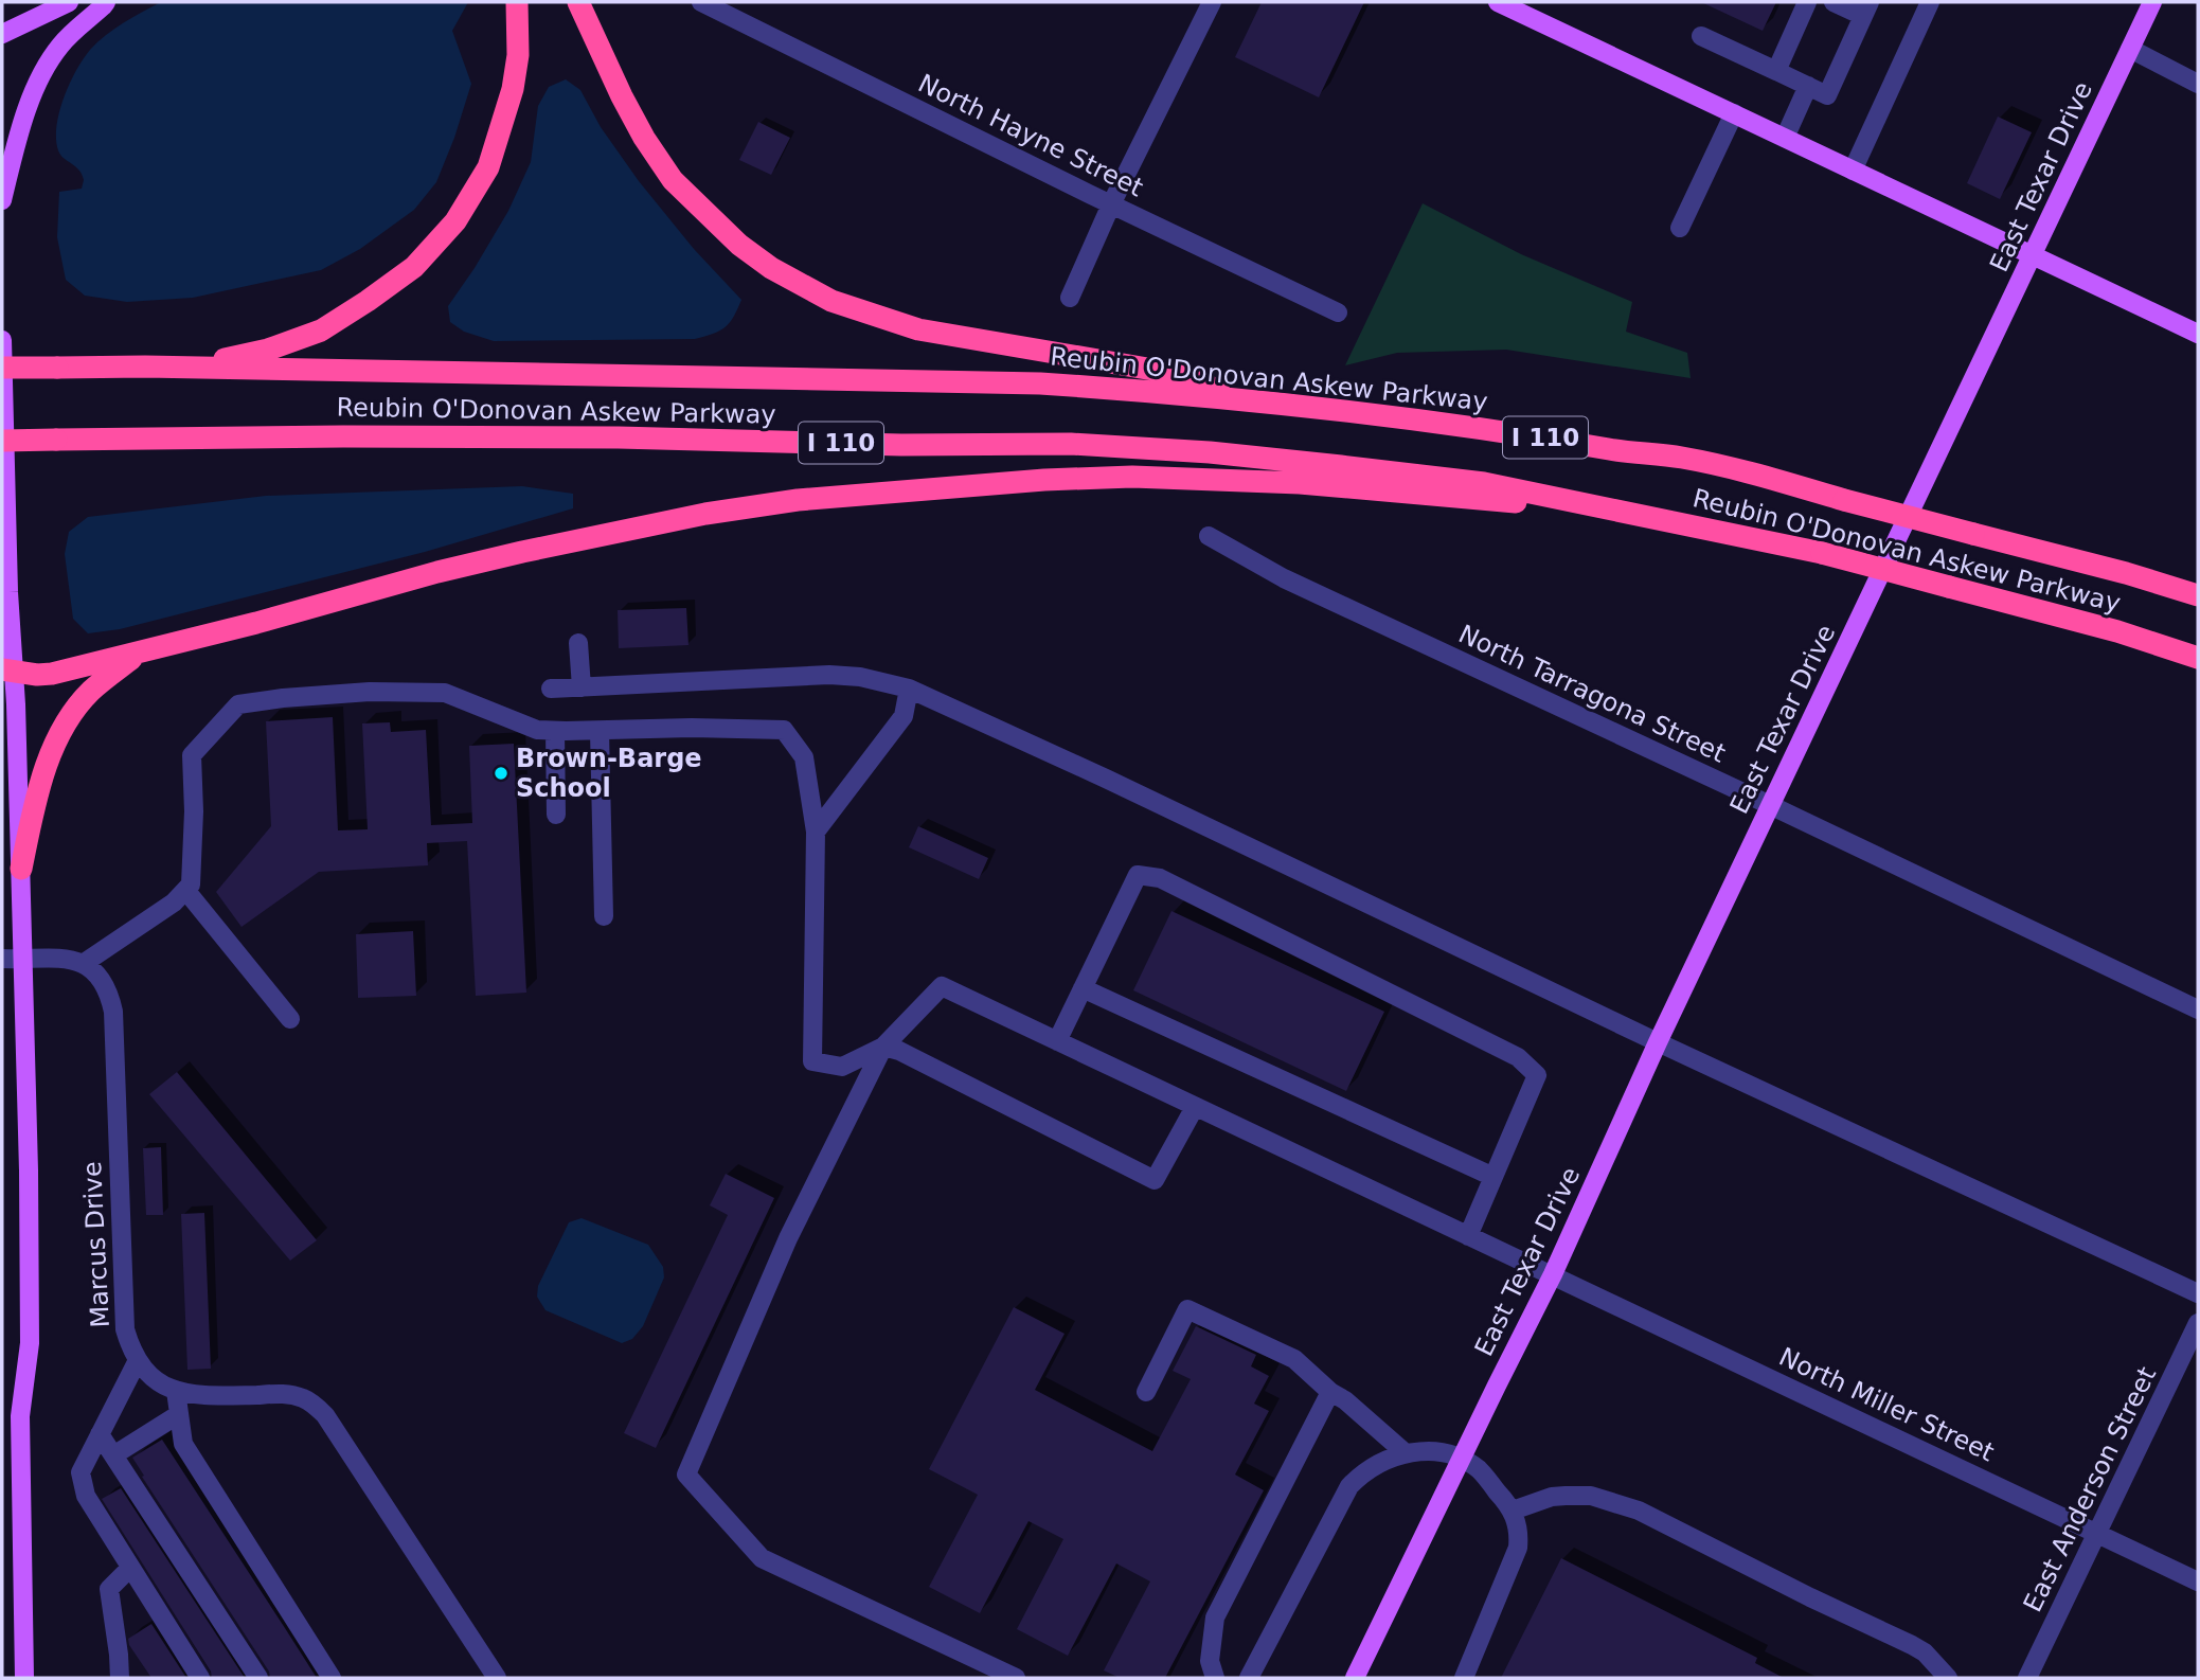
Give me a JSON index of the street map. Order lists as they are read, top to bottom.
{
  "streets": {
    "highway": ["Reubin O'Donovan Askew Parkway", "I 110"],
    "main road": ["East Texar Drive"],
    "street": [
      "North Hayne Street",
      "North Tarragona Street",
      "Marcus Drive",
      "North Miller Street",
      "East Anderson Street"
    ]
  },
  "crossings": [
    ["East Texar Drive", "North Tarragona Street"],
    ["East Texar Drive", "North Miller Street"],
    ["North Miller Street", "East Anderson Street"]
  ],
  "places": ["Brown-Barge School"]
}
